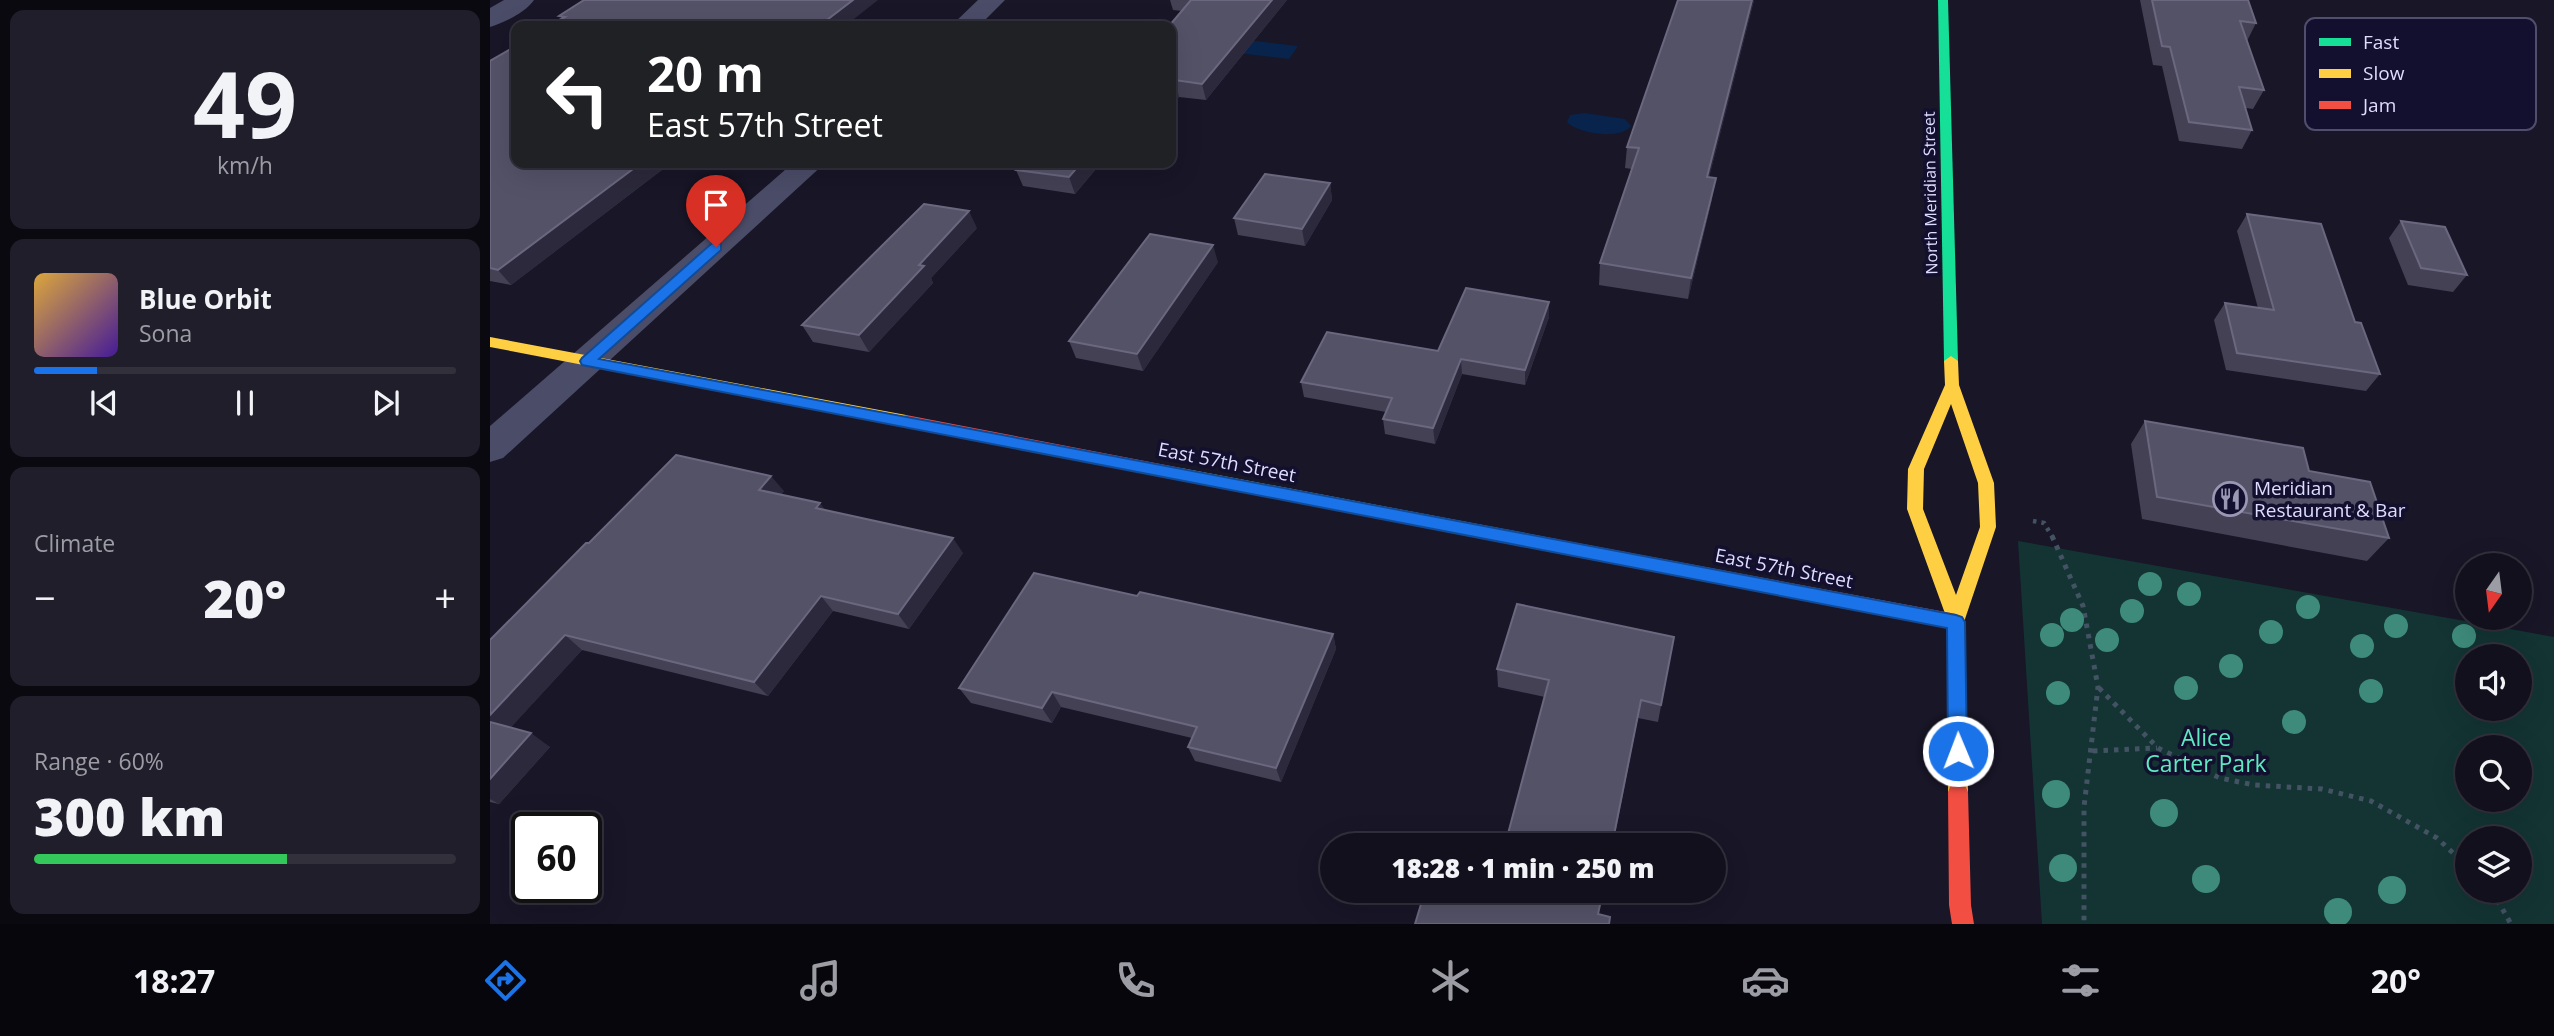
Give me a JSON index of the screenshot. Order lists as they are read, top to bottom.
{
  "streets": {
    "main road": ["North Meridian Street", "East 57th Street"]
  },
  "crossings": [
    ["North Meridian Street", "East 57th Street"]
  ],
  "parks": ["Alice Carter Park"],
  "places": {
    "restaurant": ["Meridian Restaurant & Bar"]
  },
  "legend": ["Fast", "Slow", "Jam"],
  "north": "bottom",
  "page": {
    "tile": [
      ["49", "km/h"],
      "Climate",
      ["Range · 60%", "300 km"]
    ],
    "turn": ["20 m", "East 57th Street"],
    "song": ["Blue Orbit", "Sona"],
    "heat": ["−", "20°", "+"],
    "limit": "60",
    "trip": "18:28 · 1 min · 250 m",
    "tabs": ["18:27", "20°"]
  }
}
